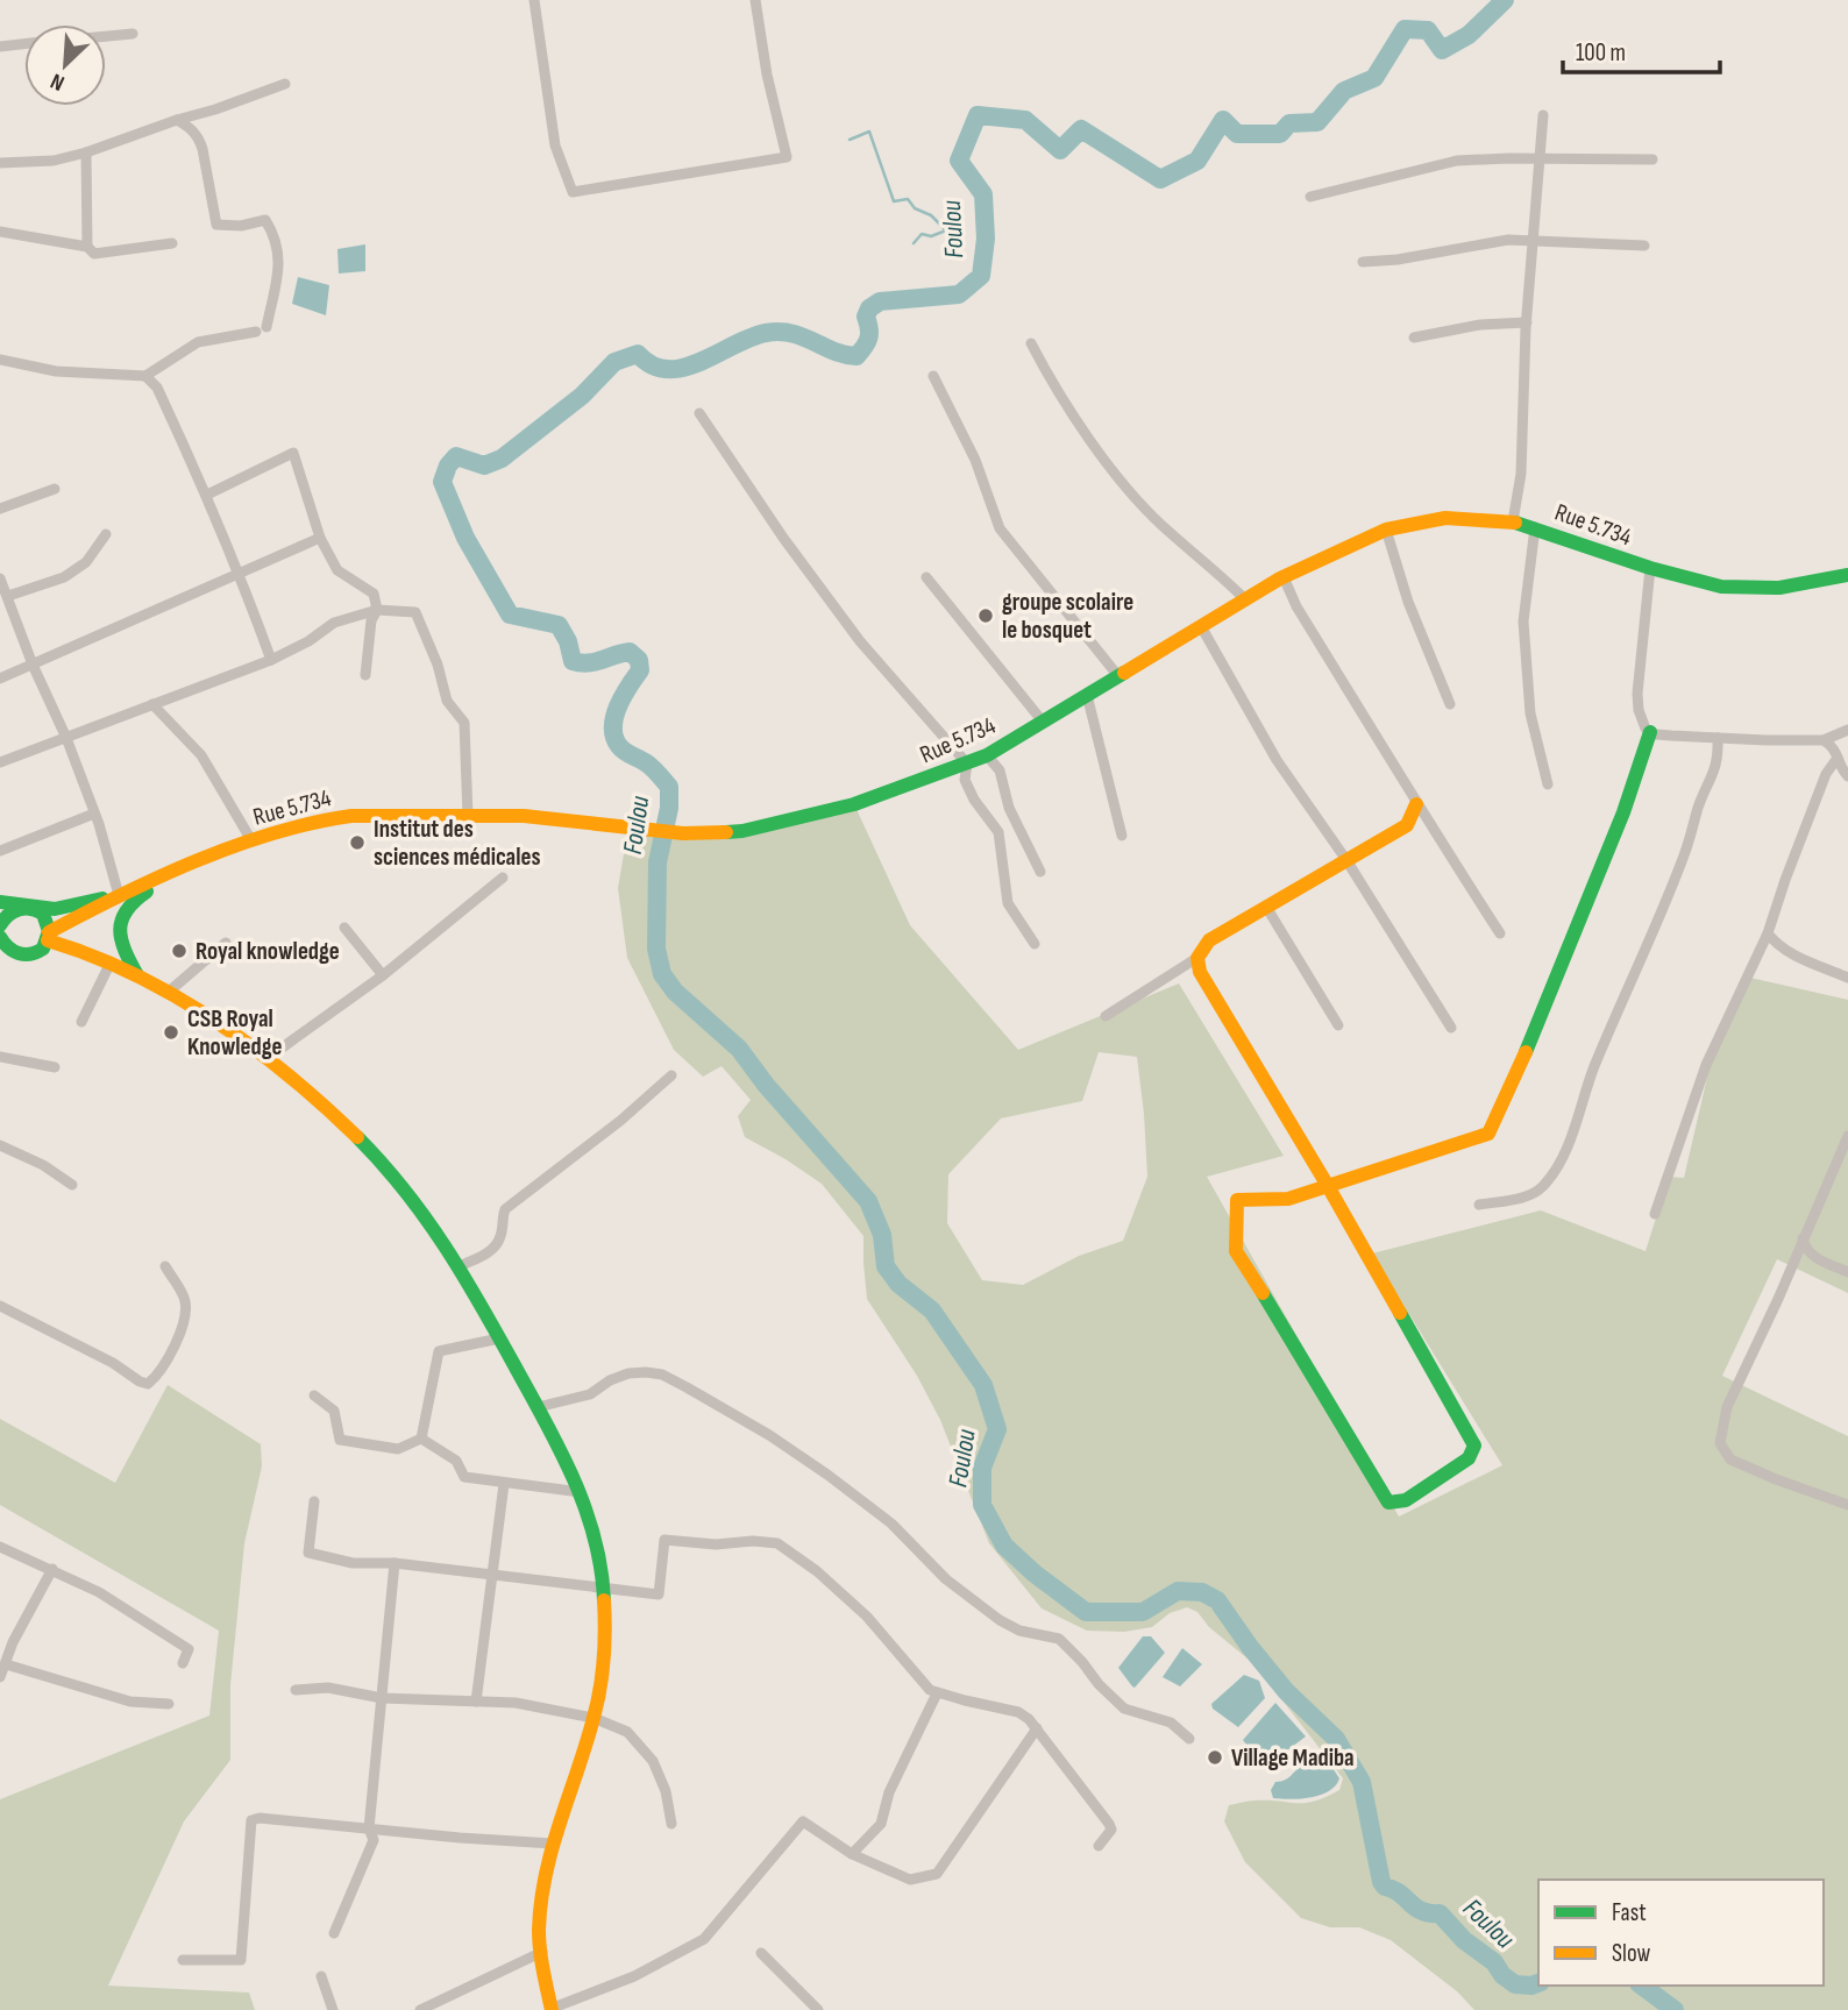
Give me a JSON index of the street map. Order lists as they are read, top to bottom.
{
  "streets": {
    "street": ["Rue 5.734"]
  },
  "water": ["Foulou"],
  "places": [
    "groupe scolaire le bosquet",
    "Institut des sciences médicales",
    "Royal knowledge",
    "CSB Royal Knowledge",
    "Village Madiba"
  ],
  "legend": ["Fast", "Slow"],
  "scale_bar": "100 m",
  "north": "bottom left"
}
